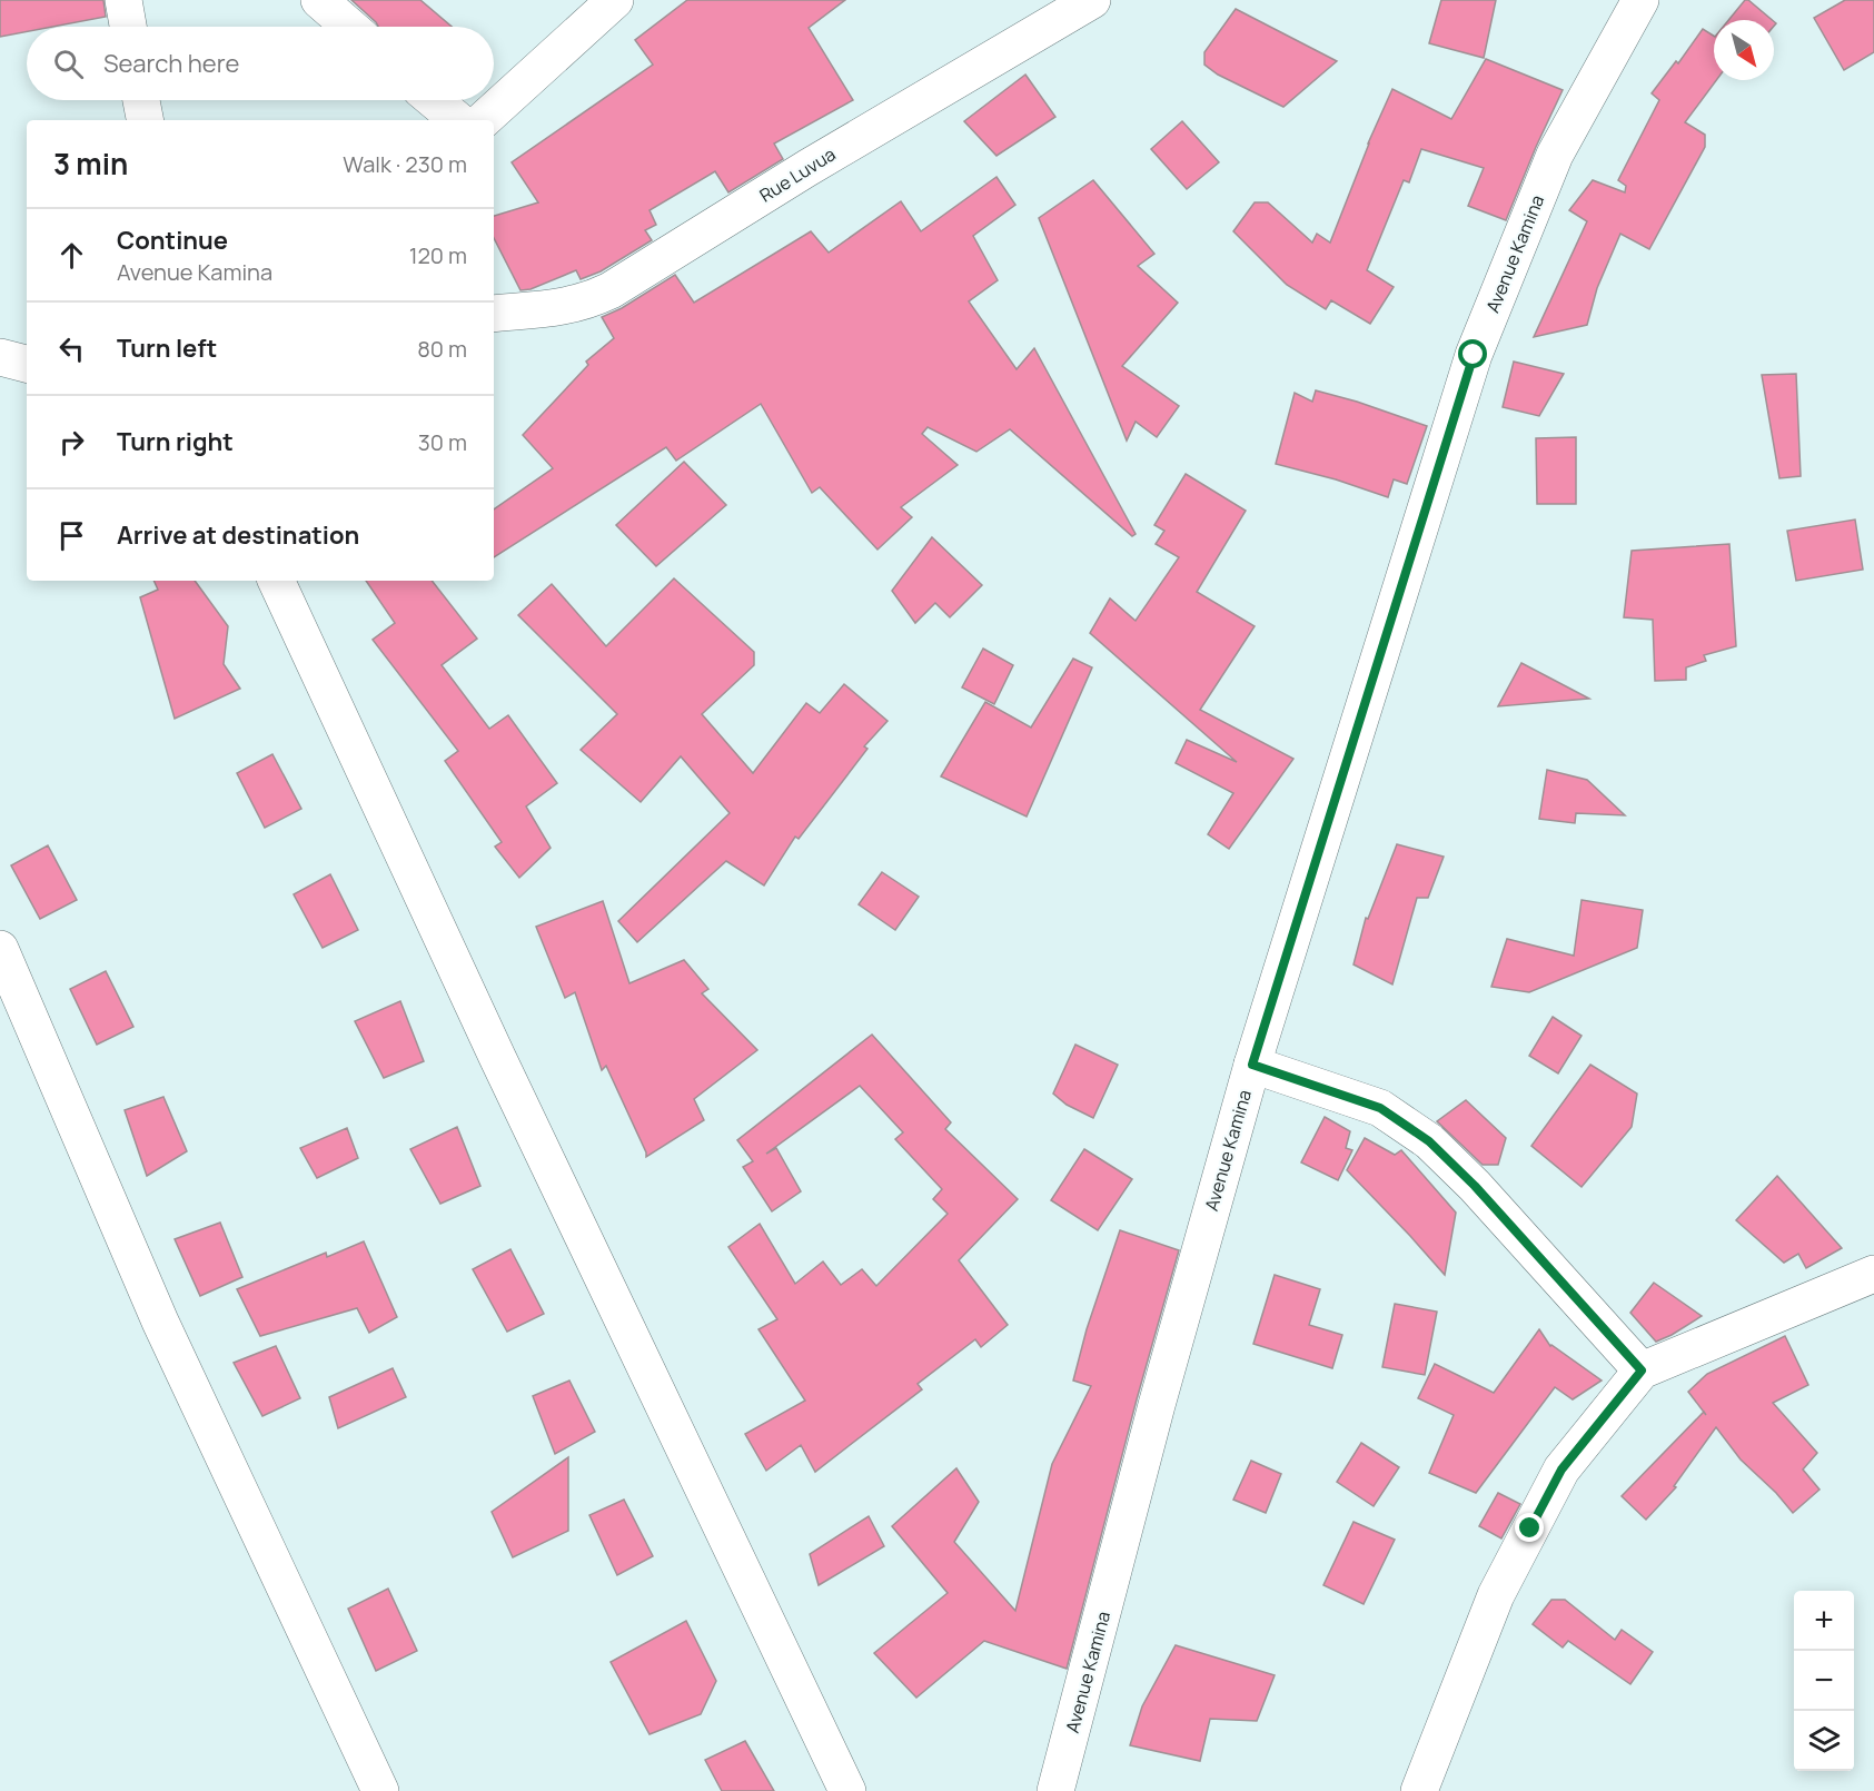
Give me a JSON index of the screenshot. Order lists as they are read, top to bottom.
{
  "streets": {
    "street": ["Rue Luvua", "Avenue Kamina"]
  },
  "north": "bottom right",
  "page": {
    "search": "Search here",
    "heading": ["3 min", "Walk · 230 m"],
    "list": [
      ["Continue", "Avenue Kamina", "120 m"],
      ["Turn left", "80 m"],
      ["Turn right", "30 m"],
      "Arrive at destination"
    ],
    "map_buttons": ["+", "−"]
  }
}
